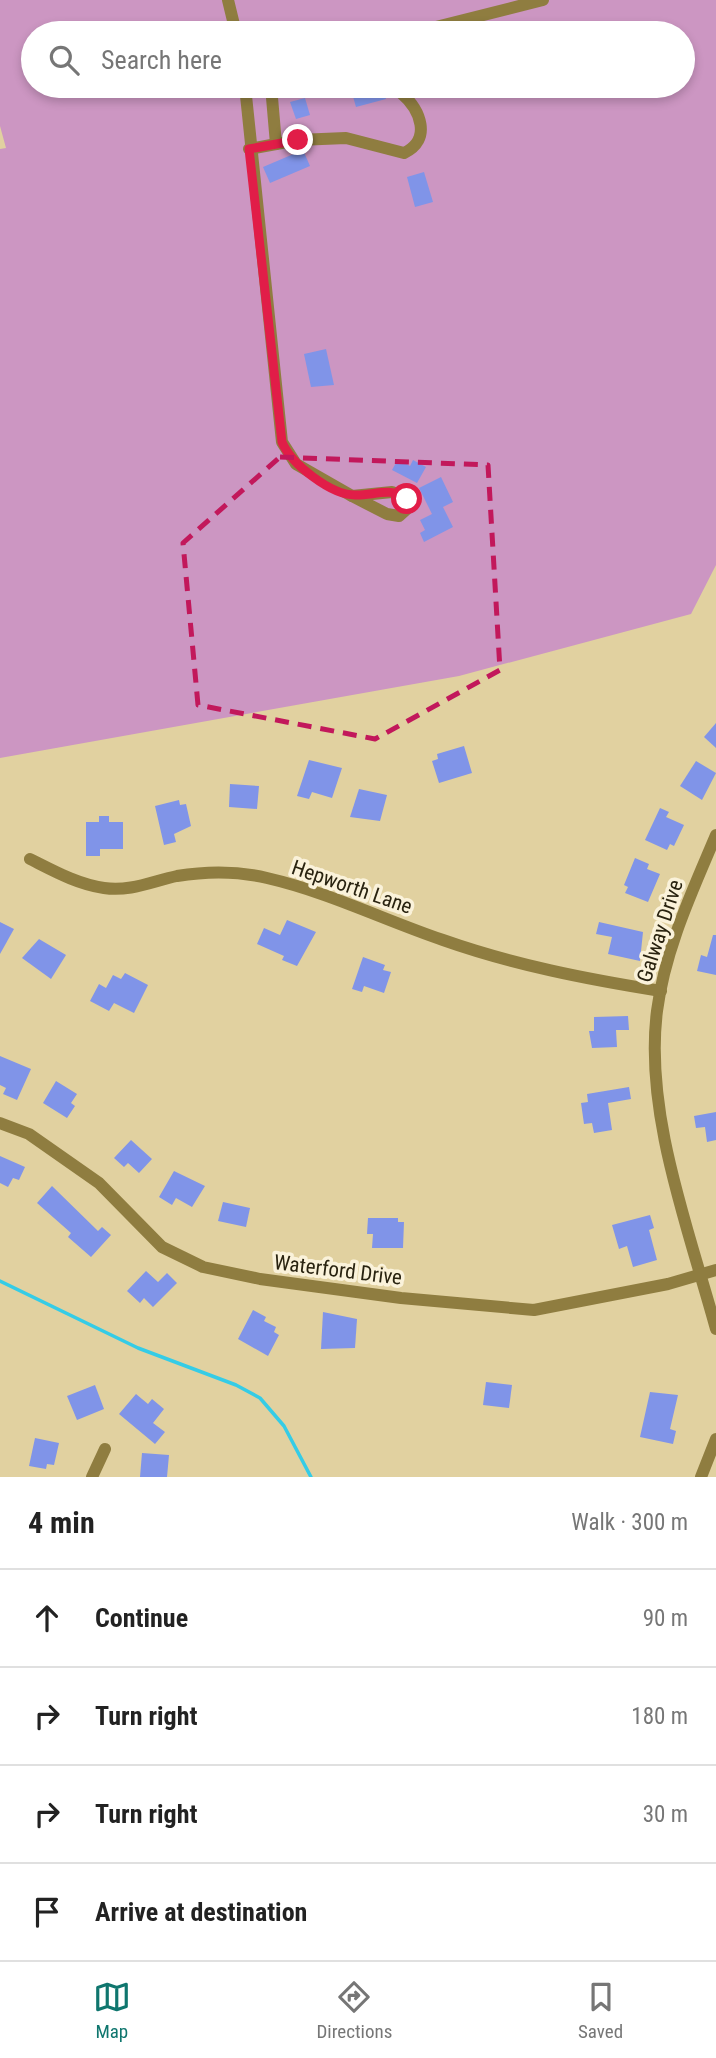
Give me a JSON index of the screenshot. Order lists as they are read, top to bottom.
{
  "streets": {
    "street": ["Hepworth Lane", "Galway Drive", "Waterford Drive"]
  },
  "crossings": [
    ["Hepworth Lane", "Galway Drive"],
    ["Galway Drive", "Waterford Drive"]
  ],
  "page": {
    "search": "Search here",
    "heading": ["4 min", "Walk · 300 m"],
    "list": [
      ["Continue", "90 m"],
      ["Turn right", "180 m"],
      ["Turn right", "30 m"],
      "Arrive at destination"
    ],
    "nav": ["Map", "Directions", "Saved"]
  }
}
